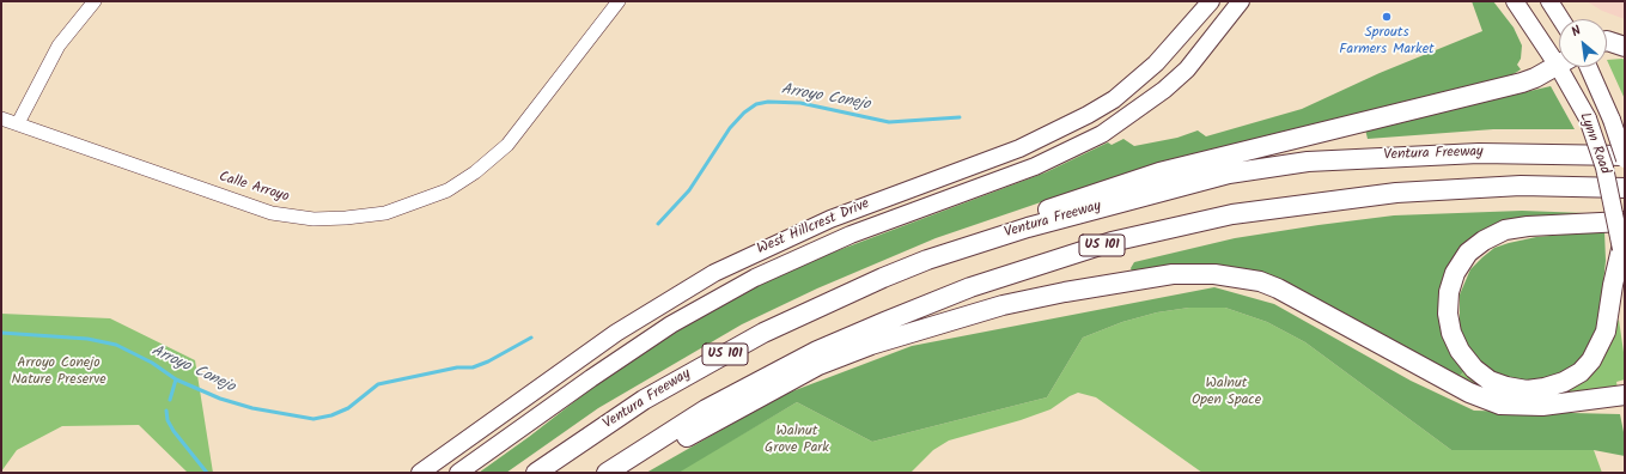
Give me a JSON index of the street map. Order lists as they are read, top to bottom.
{
  "streets": {
    "highway": ["Ventura Freeway", "US 101"],
    "main road": ["Lynn Road", "West Hillcrest Drive"],
    "street": ["Calle Arroyo"]
  },
  "water": ["Arroyo Conejo"],
  "parks": ["Arroyo Conejo Nature Preserve", "Walnut Open Space", "Walnut Grove Park"],
  "places": ["Sprouts Farmers Market"],
  "north": "top left"
}
